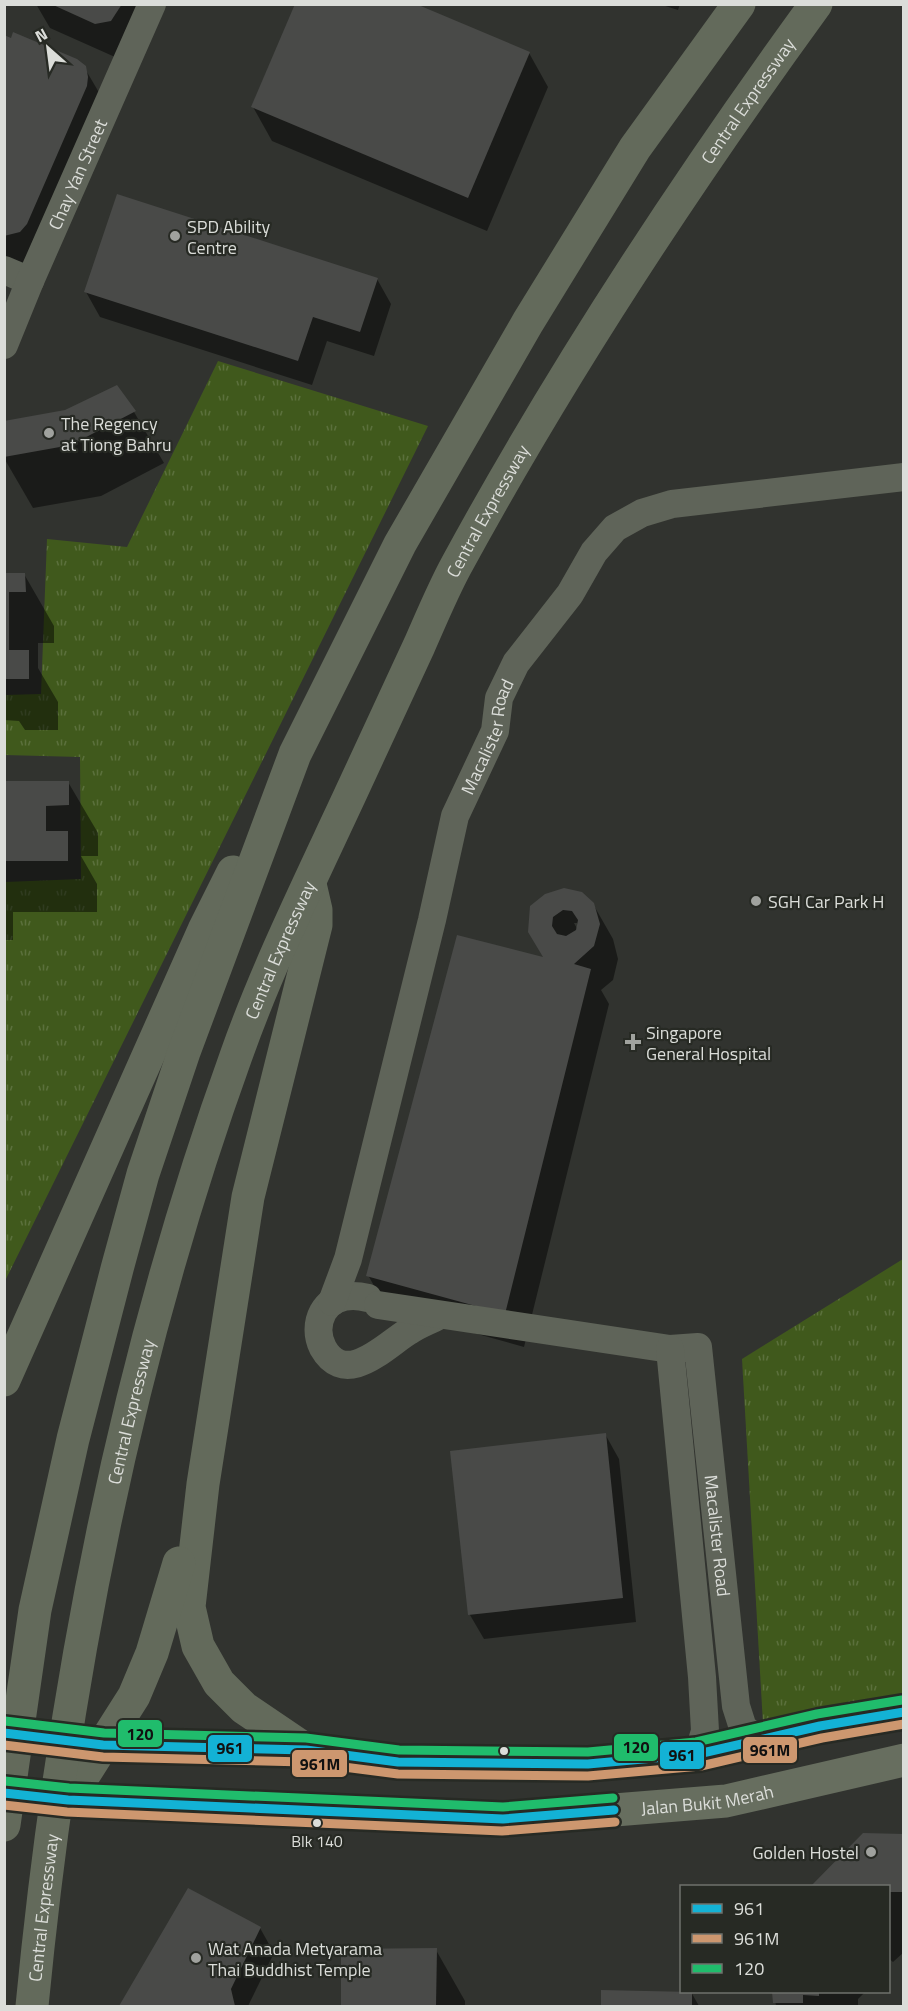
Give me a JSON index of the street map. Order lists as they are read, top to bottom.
{
  "streets": {
    "highway": ["Central Expressway"],
    "main road": ["Jalan Bukit Merah"],
    "street": ["Chay Yan Street", "Macalister Road"]
  },
  "places": {
    "other": [
      "SPD Ability Centre",
      "The Regency at Tiong Bahru",
      "SGH Car Park H",
      "Blk 140",
      "Golden Hostel",
      "Wat Anada Metyarama Thai Buddhist Temple"
    ],
    "health": ["Singapore General Hospital"]
  },
  "lines": ["transit line 120", "transit line 961", "transit line 961M"],
  "legend": ["961", "961M", "120"],
  "north": "top left"
}
